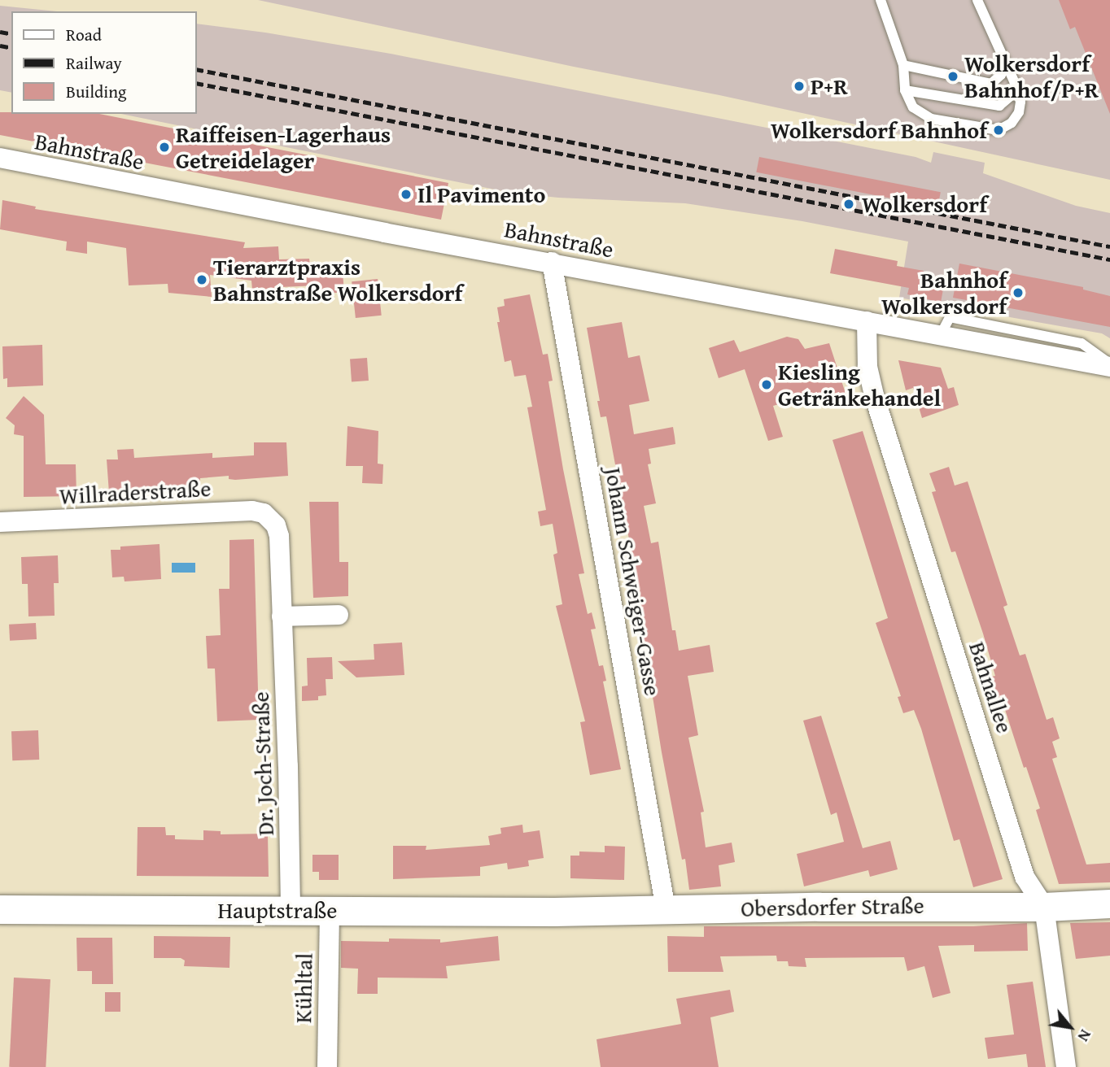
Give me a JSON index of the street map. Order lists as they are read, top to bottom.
{
  "streets": {
    "main road": ["Obersdorfer Straße", "Hauptstraße"],
    "street": [
      "Bahnstraße",
      "Willraderstraße",
      "Johann Schweiger-Gasse",
      "Bahnallee",
      "Dr. Joch-Straße",
      "Kühltal"
    ]
  },
  "crossings": [
    ["Bahnstraße", "Johann Schweiger-Gasse"],
    ["Bahnstraße", "Bahnallee"],
    ["Willraderstraße", "Dr. Joch-Straße"],
    ["Johann Schweiger-Gasse", "Obersdorfer Straße"],
    ["Bahnallee", "Obersdorfer Straße"],
    ["Dr. Joch-Straße", "Hauptstraße"],
    ["Obersdorfer Straße", "Hauptstraße"],
    ["Hauptstraße", "Kühltal"]
  ],
  "places": [
    "Wolkersdorf Bahnhof/P+R",
    "P+R",
    "Wolkersdorf Bahnhof",
    "Raiffeisen-Lagerhaus Getreidelager",
    "Il Pavimento",
    "Wolkersdorf",
    "Tierarztpraxis Bahnstraße Wolkersdorf",
    "Bahnhof Wolkersdorf",
    "Kiesling Getränkehandel"
  ],
  "legend": ["Road", "Railway", "Building"],
  "north": "bottom right"
}
